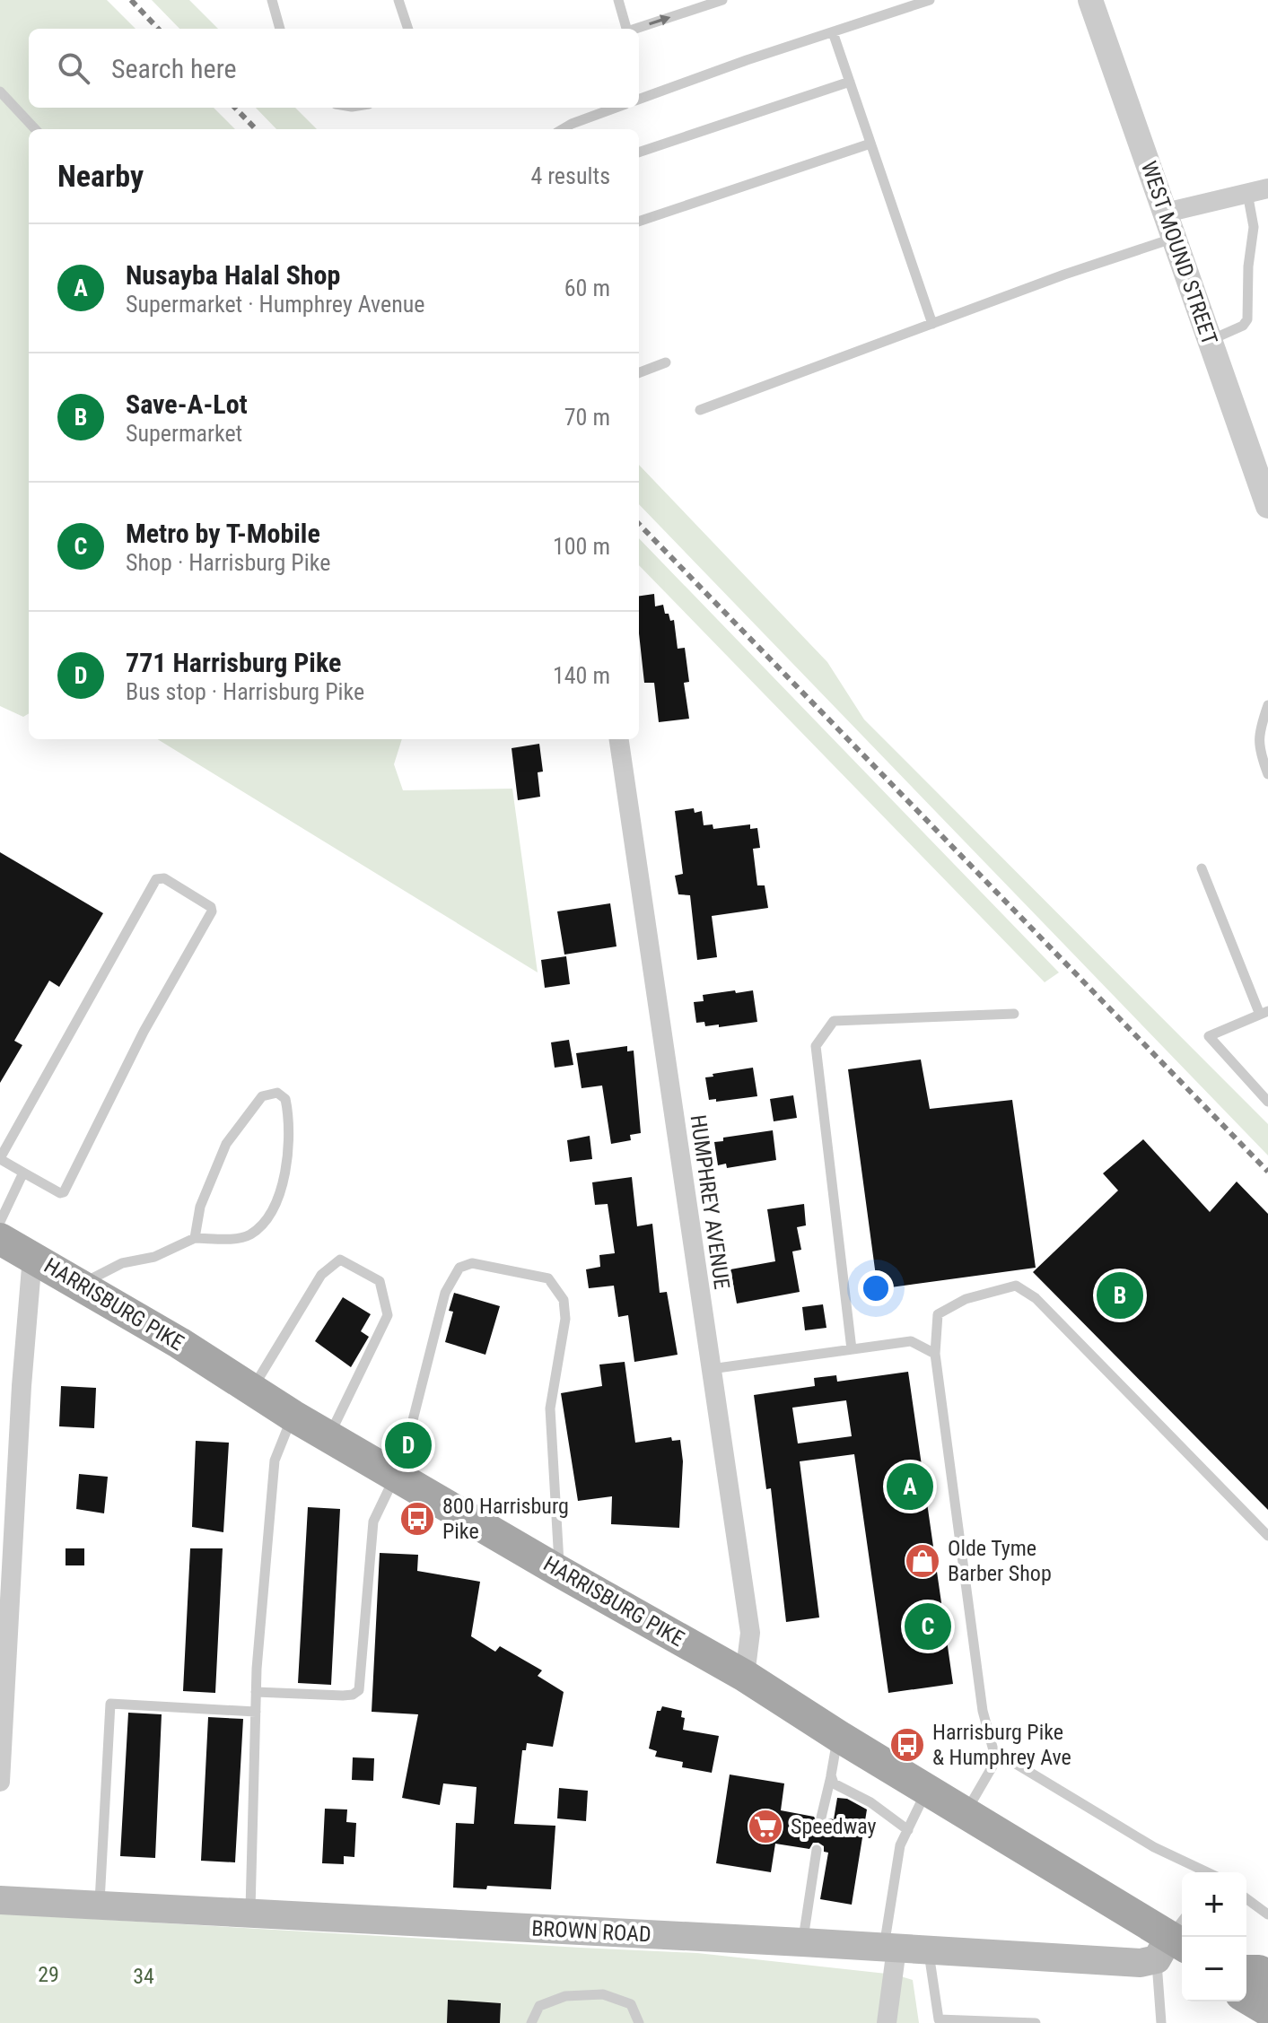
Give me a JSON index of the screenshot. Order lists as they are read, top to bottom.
{
  "streets": {
    "main road": ["HARRISBURG PIKE", "BROWN ROAD"],
    "street": ["WEST MOUND STREET", "HUMPHREY AVENUE"]
  },
  "crossings": [
    ["HUMPHREY AVENUE", "HARRISBURG PIKE"],
    ["HARRISBURG PIKE", "BROWN ROAD"]
  ],
  "parks": ["29", "34"],
  "places": {
    "bus stop": ["800 Harrisburg Pike", "Harrisburg Pike & Humphrey Ave"],
    "shop": ["Olde Tyme Barber Shop"],
    "supermarket": ["Speedway"]
  },
  "page": {
    "search": "Search here",
    "heading": ["Nearby", "4 results"],
    "list": [
      {
        "mark": "A",
        "name": "Nusayba Halal Shop",
        "note": "Supermarket · Humphrey Avenue",
        "value": "60 m"
      },
      {
        "mark": "B",
        "name": "Save-A-Lot",
        "note": "Supermarket",
        "value": "70 m"
      },
      {
        "mark": "C",
        "name": "Metro by T-Mobile",
        "note": "Shop · Harrisburg Pike",
        "value": "100 m"
      },
      {
        "mark": "D",
        "name": "771 Harrisburg Pike",
        "note": "Bus stop · Harrisburg Pike",
        "value": "140 m"
      }
    ],
    "pins": [
      "B",
      "D",
      "A",
      "C"
    ],
    "map_buttons": ["+", "−"]
  }
}
